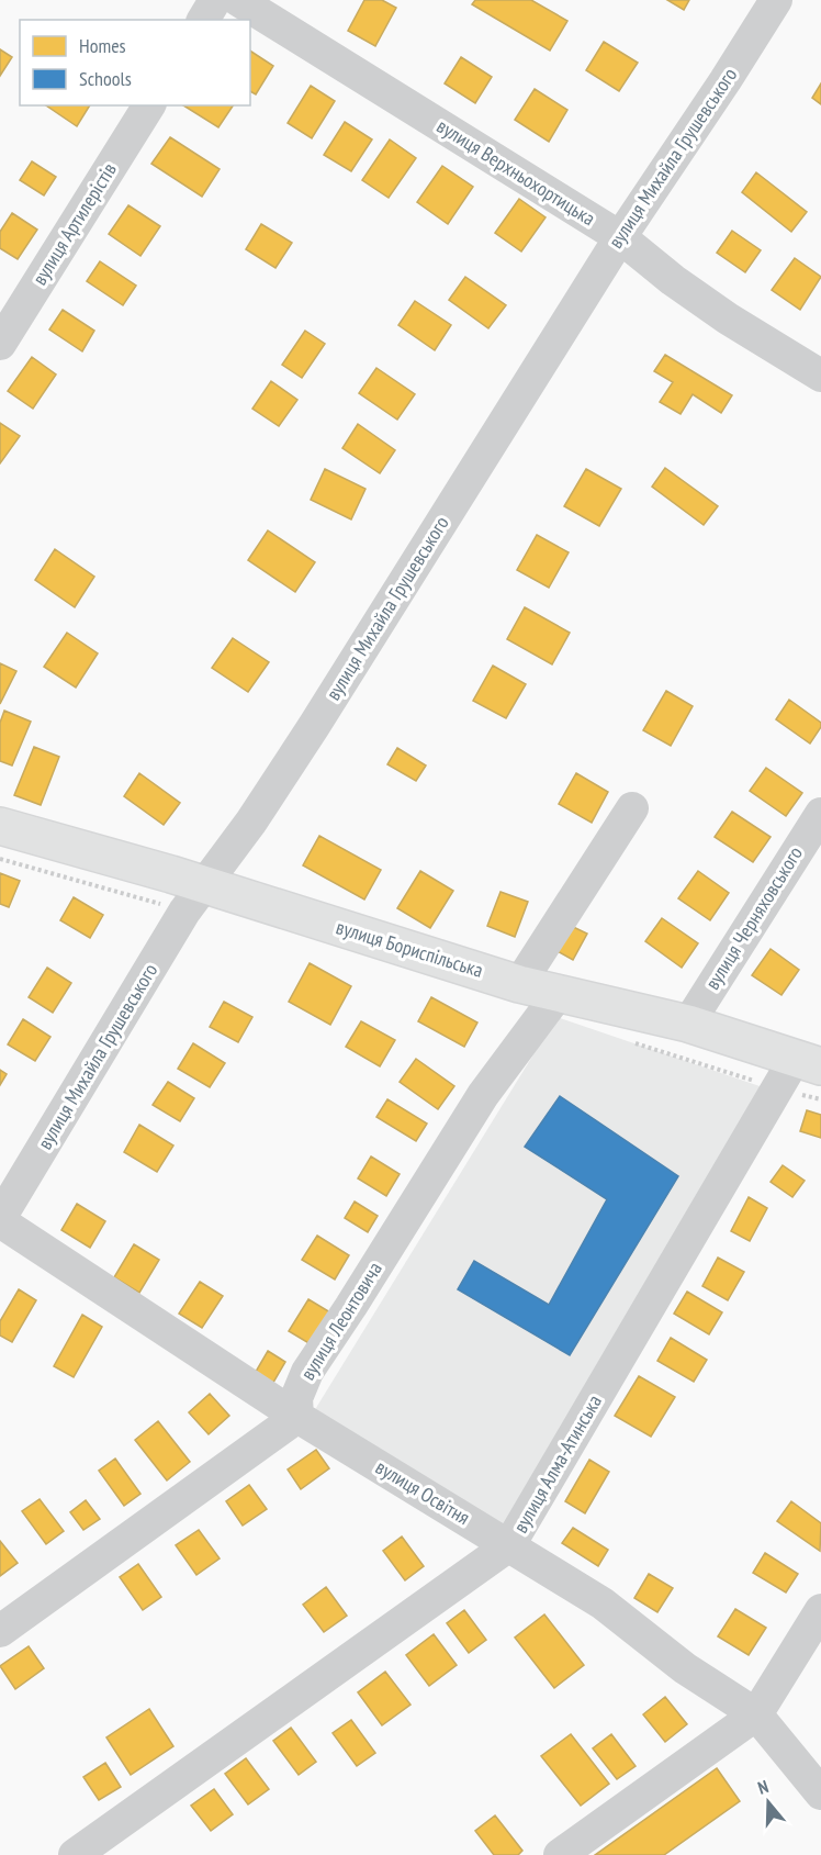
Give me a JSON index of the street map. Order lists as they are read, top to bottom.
{
  "streets": {
    "main road": ["вулиця Бориспільська"],
    "street": [
      "вулиця Михайла Грушевського",
      "вулиця Верхньохортицька",
      "вулиця Артилерістів",
      "вулиця Черняховського",
      "вулиця Леонтовича",
      "вулиця Алма-Атинська",
      "вулиця Освітня"
    ]
  },
  "crossings": [
    ["вулиця Михайла Грушевського", "вулиця Верхньохортицька"],
    ["вулиця Михайла Грушевського", "вулиця Бориспільська"],
    ["вулиця Михайла Грушевського", "вулиця Освітня"],
    ["вулиця Черняховського", "вулиця Бориспільська"],
    ["вулиця Бориспільська", "вулиця Леонтовича"],
    ["вулиця Бориспільська", "вулиця Алма-Атинська"],
    ["вулиця Леонтовича", "вулиця Освітня"],
    ["вулиця Алма-Атинська", "вулиця Освітня"]
  ],
  "legend": ["Homes", "Schools"],
  "north": "top"
}
